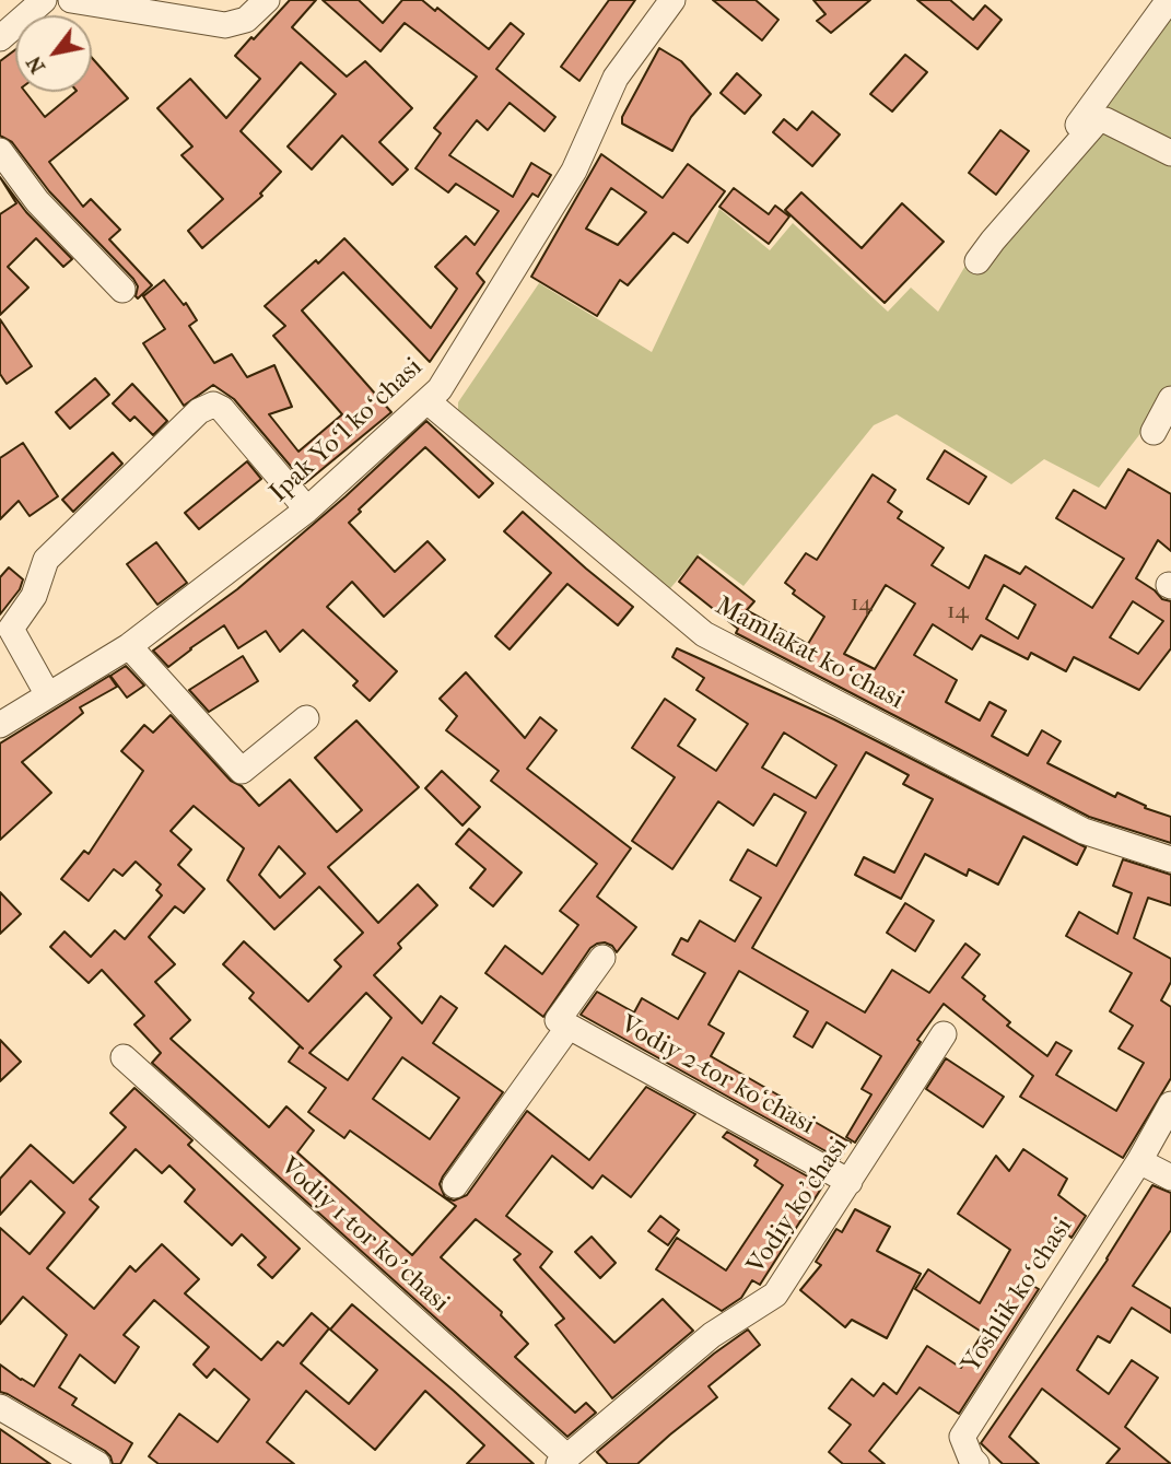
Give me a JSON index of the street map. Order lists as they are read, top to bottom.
{
  "streets": {
    "street": [
      "Ipak Yoʻl koʻchasi",
      "Mamlakat koʻchasi",
      "Vodiy 2-tor ko‘chasi",
      "Vodiy ko'chasi",
      "Vodiy 1-tor koʼchasi",
      "Yoshlik koʻchasi"
    ]
  },
  "crossings": [
    ["Ipak Yoʻl koʻchasi", "Mamlakat koʻchasi"],
    ["Vodiy 2-tor ko‘chasi", "Vodiy ko'chasi"],
    ["Vodiy ko'chasi", "Vodiy 1-tor koʼchasi"]
  ],
  "house_numbers": ["14", "14"],
  "north": "bottom left"
}
